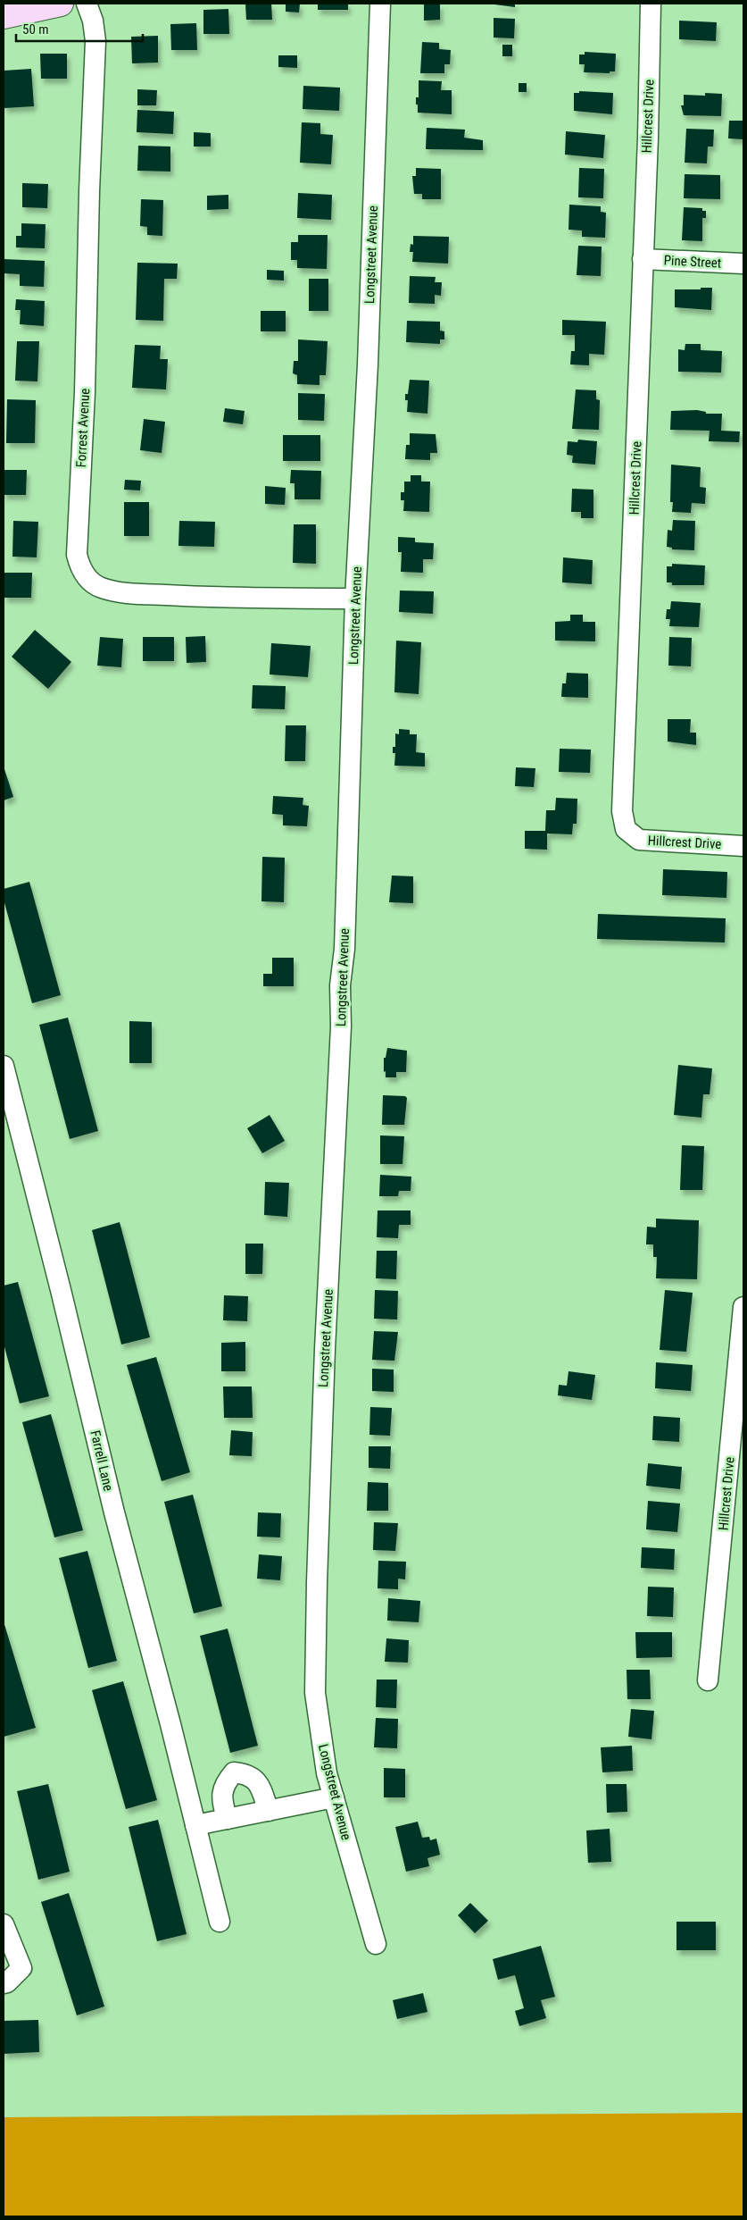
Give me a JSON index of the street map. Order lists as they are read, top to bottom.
{
  "streets": {
    "street": [
      "Hillcrest Drive",
      "Longstreet Avenue",
      "Pine Street",
      "Forrest Avenue",
      "Farrell Lane"
    ]
  },
  "crossings": [
    ["Hillcrest Drive", "Pine Street"],
    ["Longstreet Avenue", "Forrest Avenue"]
  ],
  "scale_bar": "50 m"
}
